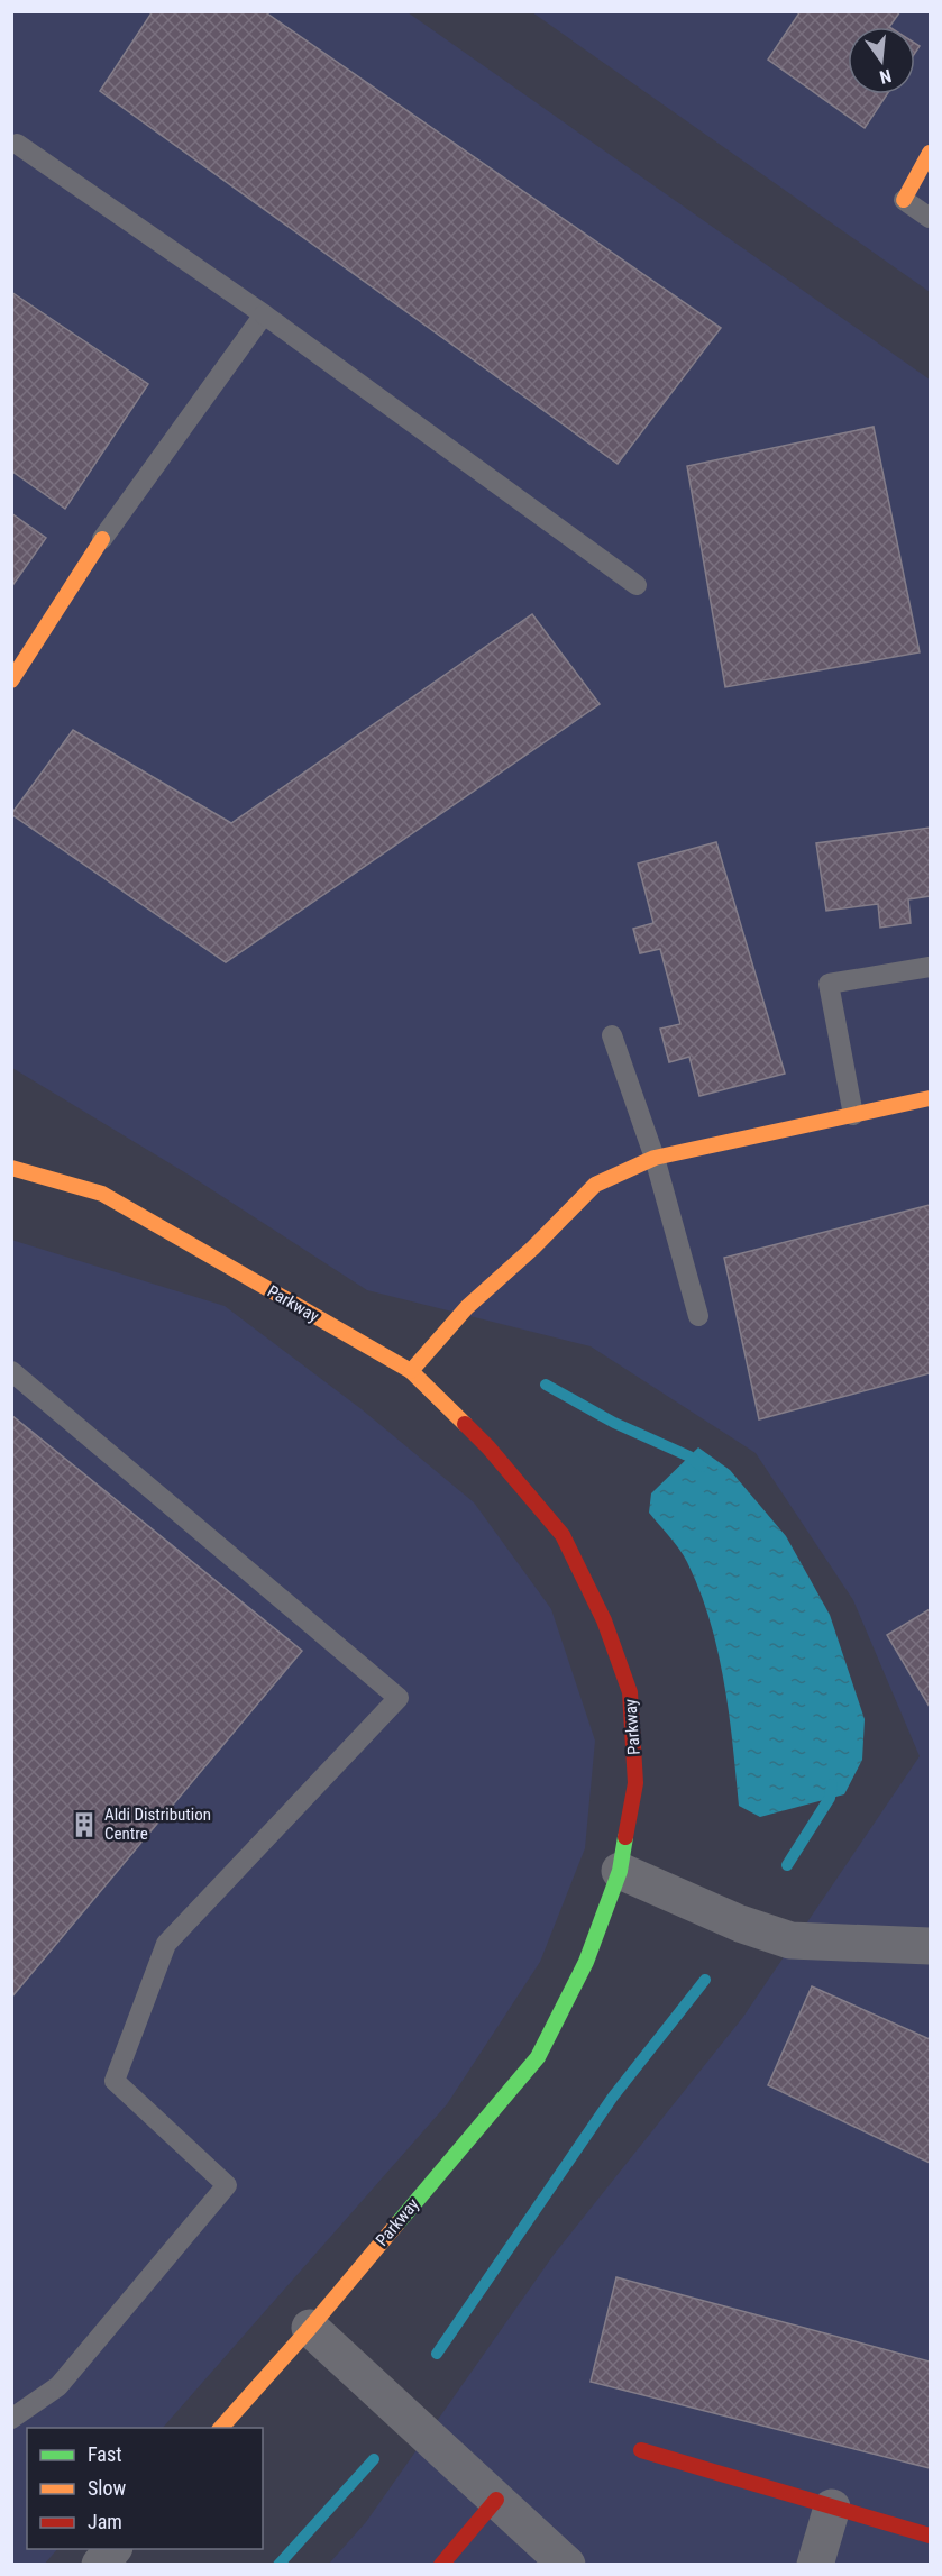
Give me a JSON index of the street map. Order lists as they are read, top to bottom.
{
  "streets": {
    "street": ["Parkway"]
  },
  "places": {
    "building": ["Aldi Distribution Centre"]
  },
  "legend": ["Fast", "Slow", "Jam"],
  "north": "bottom"
}
